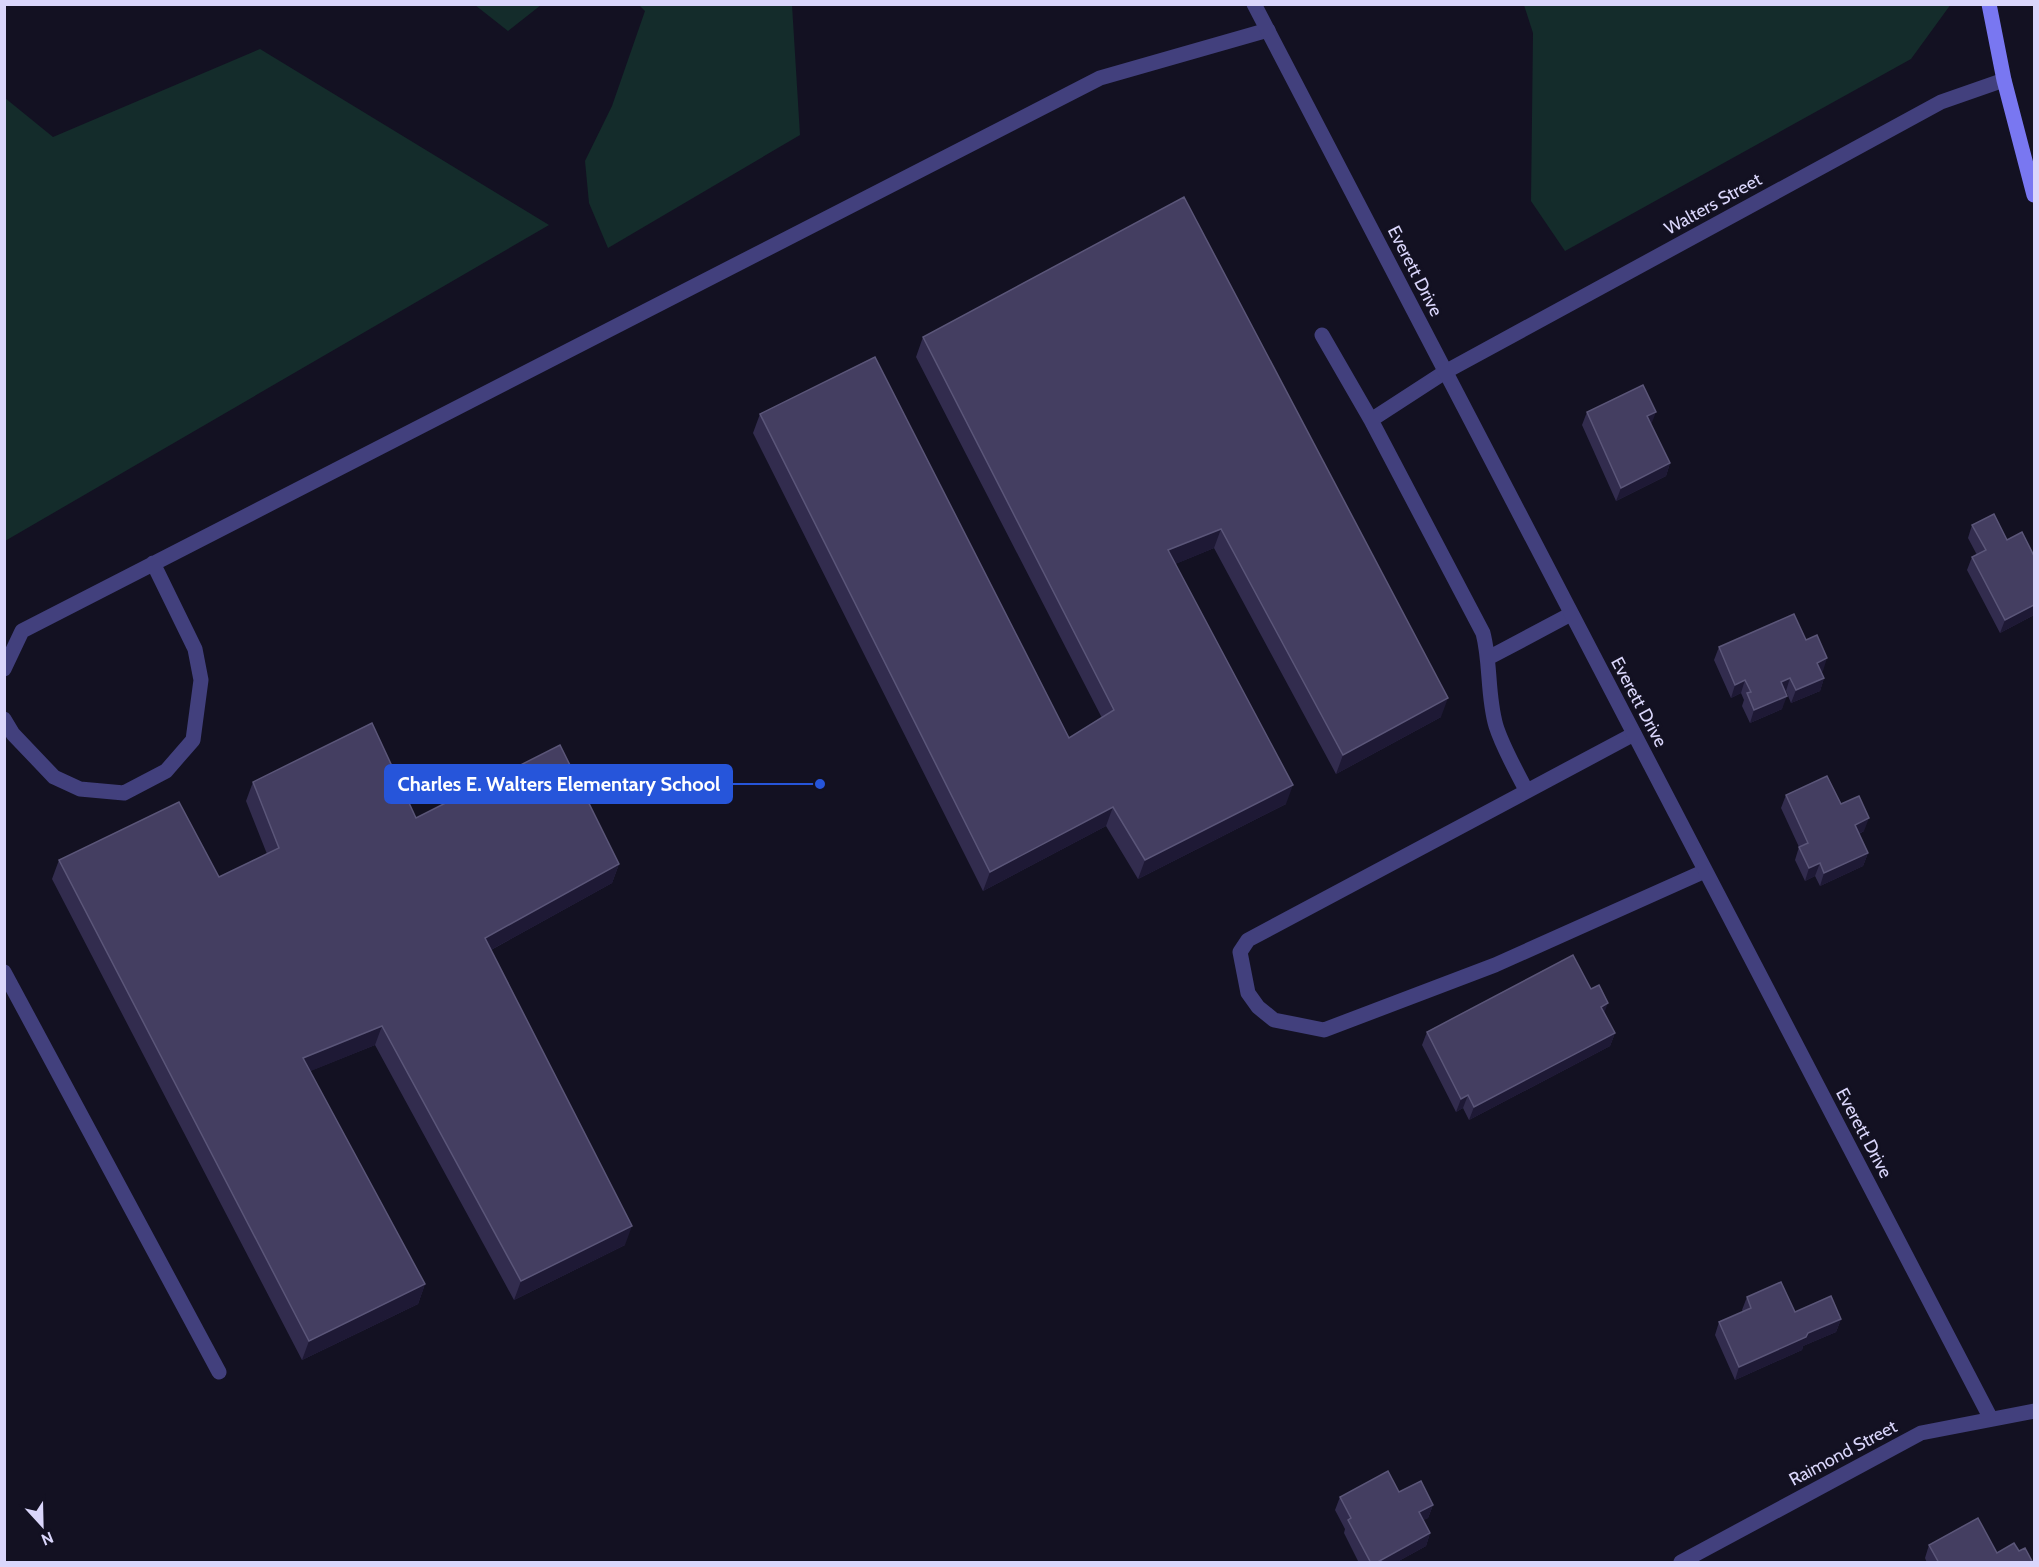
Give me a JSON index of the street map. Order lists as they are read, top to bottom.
{
  "streets": {
    "street": ["Walters Street", "Everett Drive", "Raimond Street"]
  },
  "crossings": [
    ["Walters Street", "Everett Drive"],
    ["Everett Drive", "Raimond Street"]
  ],
  "places": ["Charles E. Walters Elementary School"],
  "north": "bottom"
}
